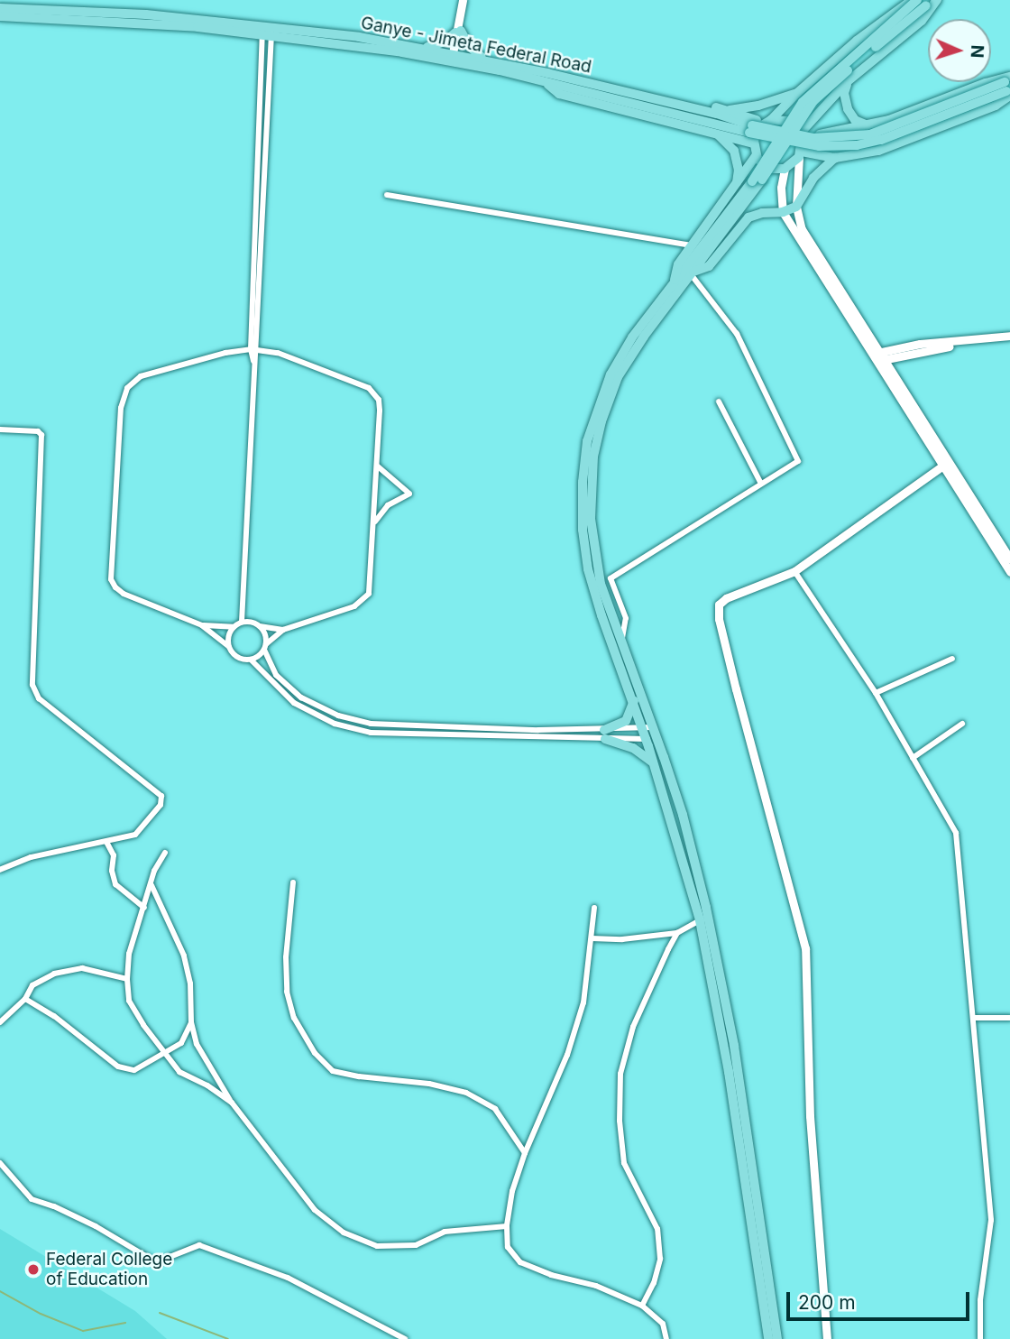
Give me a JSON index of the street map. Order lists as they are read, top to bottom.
{
  "streets": {
    "main road": ["Ganye - Jimeta Federal Road"]
  },
  "places": ["Federal College of Education"],
  "scale_bar": "200 m",
  "north": "right"
}
